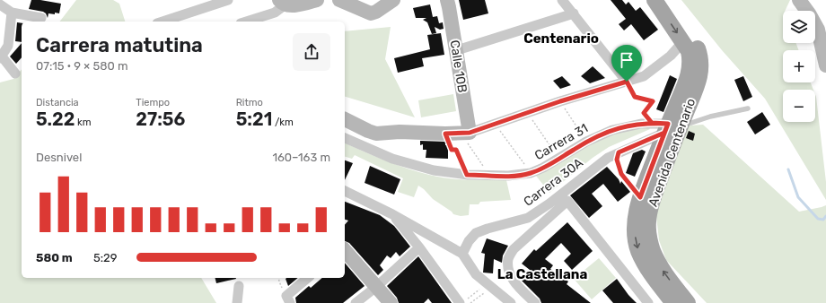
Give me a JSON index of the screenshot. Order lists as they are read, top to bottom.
{
  "streets": {
    "main road": ["Avenida Centenario"],
    "street": ["Calle 10B", "Carrera 31", "Carrera 30A"]
  },
  "crossings": [
    ["Carrera 31", "Avenida Centenario"],
    ["Carrera 31", "Carrera 30A"],
    ["Avenida Centenario", "Carrera 30A"]
  ],
  "districts": ["Centenario", "La Castellana"],
  "page": {
    "map_buttons": ["+", "−"],
    "heading": ["Carrera matutina", "07:15 · 9 × 580 m"],
    "stats": [
      ["Distancia", "5.22 km"],
      ["Tiempo", "27:56"],
      ["Ritmo", "5:21 /km"]
    ],
    "chart": ["Desnivel", "160–163 m"],
    "list": [
      {
        "name": "580 m",
        "note": "5:29"
      }
    ]
  }
}
